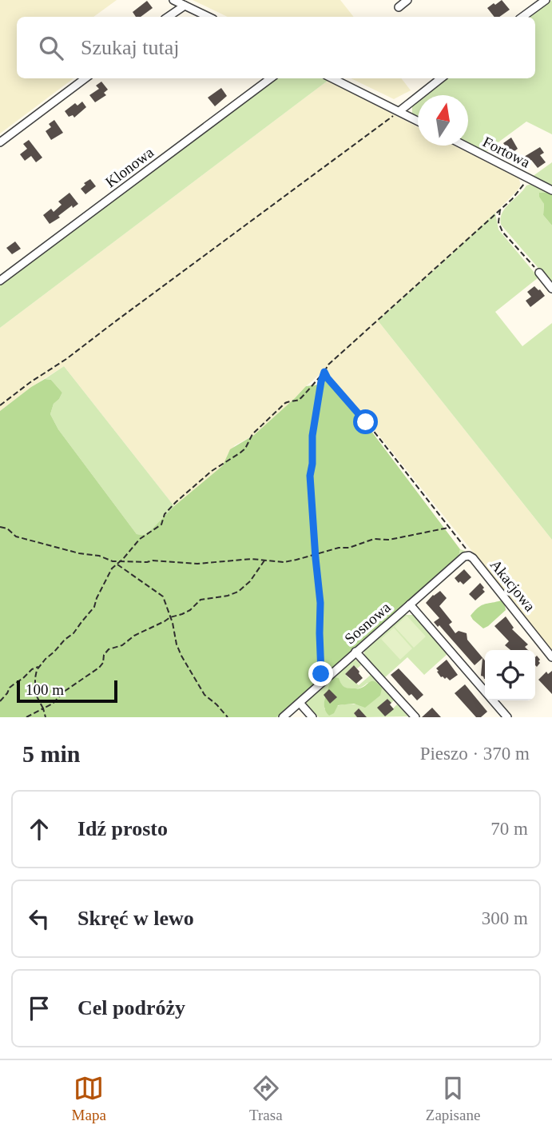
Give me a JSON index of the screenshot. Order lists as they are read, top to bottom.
{
  "streets": {
    "street": [
      "Fortowa",
      "Klonowa",
      "Akacjowa",
      "Sosnowa"
    ]
  },
  "crossings": [
    ["Akacjowa", "Sosnowa"]
  ],
  "scale_bar": "100 m",
  "north": "top",
  "page": {
    "search": "Szukaj tutaj",
    "scale": "100 m",
    "heading": ["5 min", "Pieszo · 370 m"],
    "list": [
      ["Idź prosto", "70 m"],
      ["Skręć w lewo", "300 m"],
      "Cel podróży"
    ],
    "nav": ["Mapa", "Trasa", "Zapisane"]
  }
}
